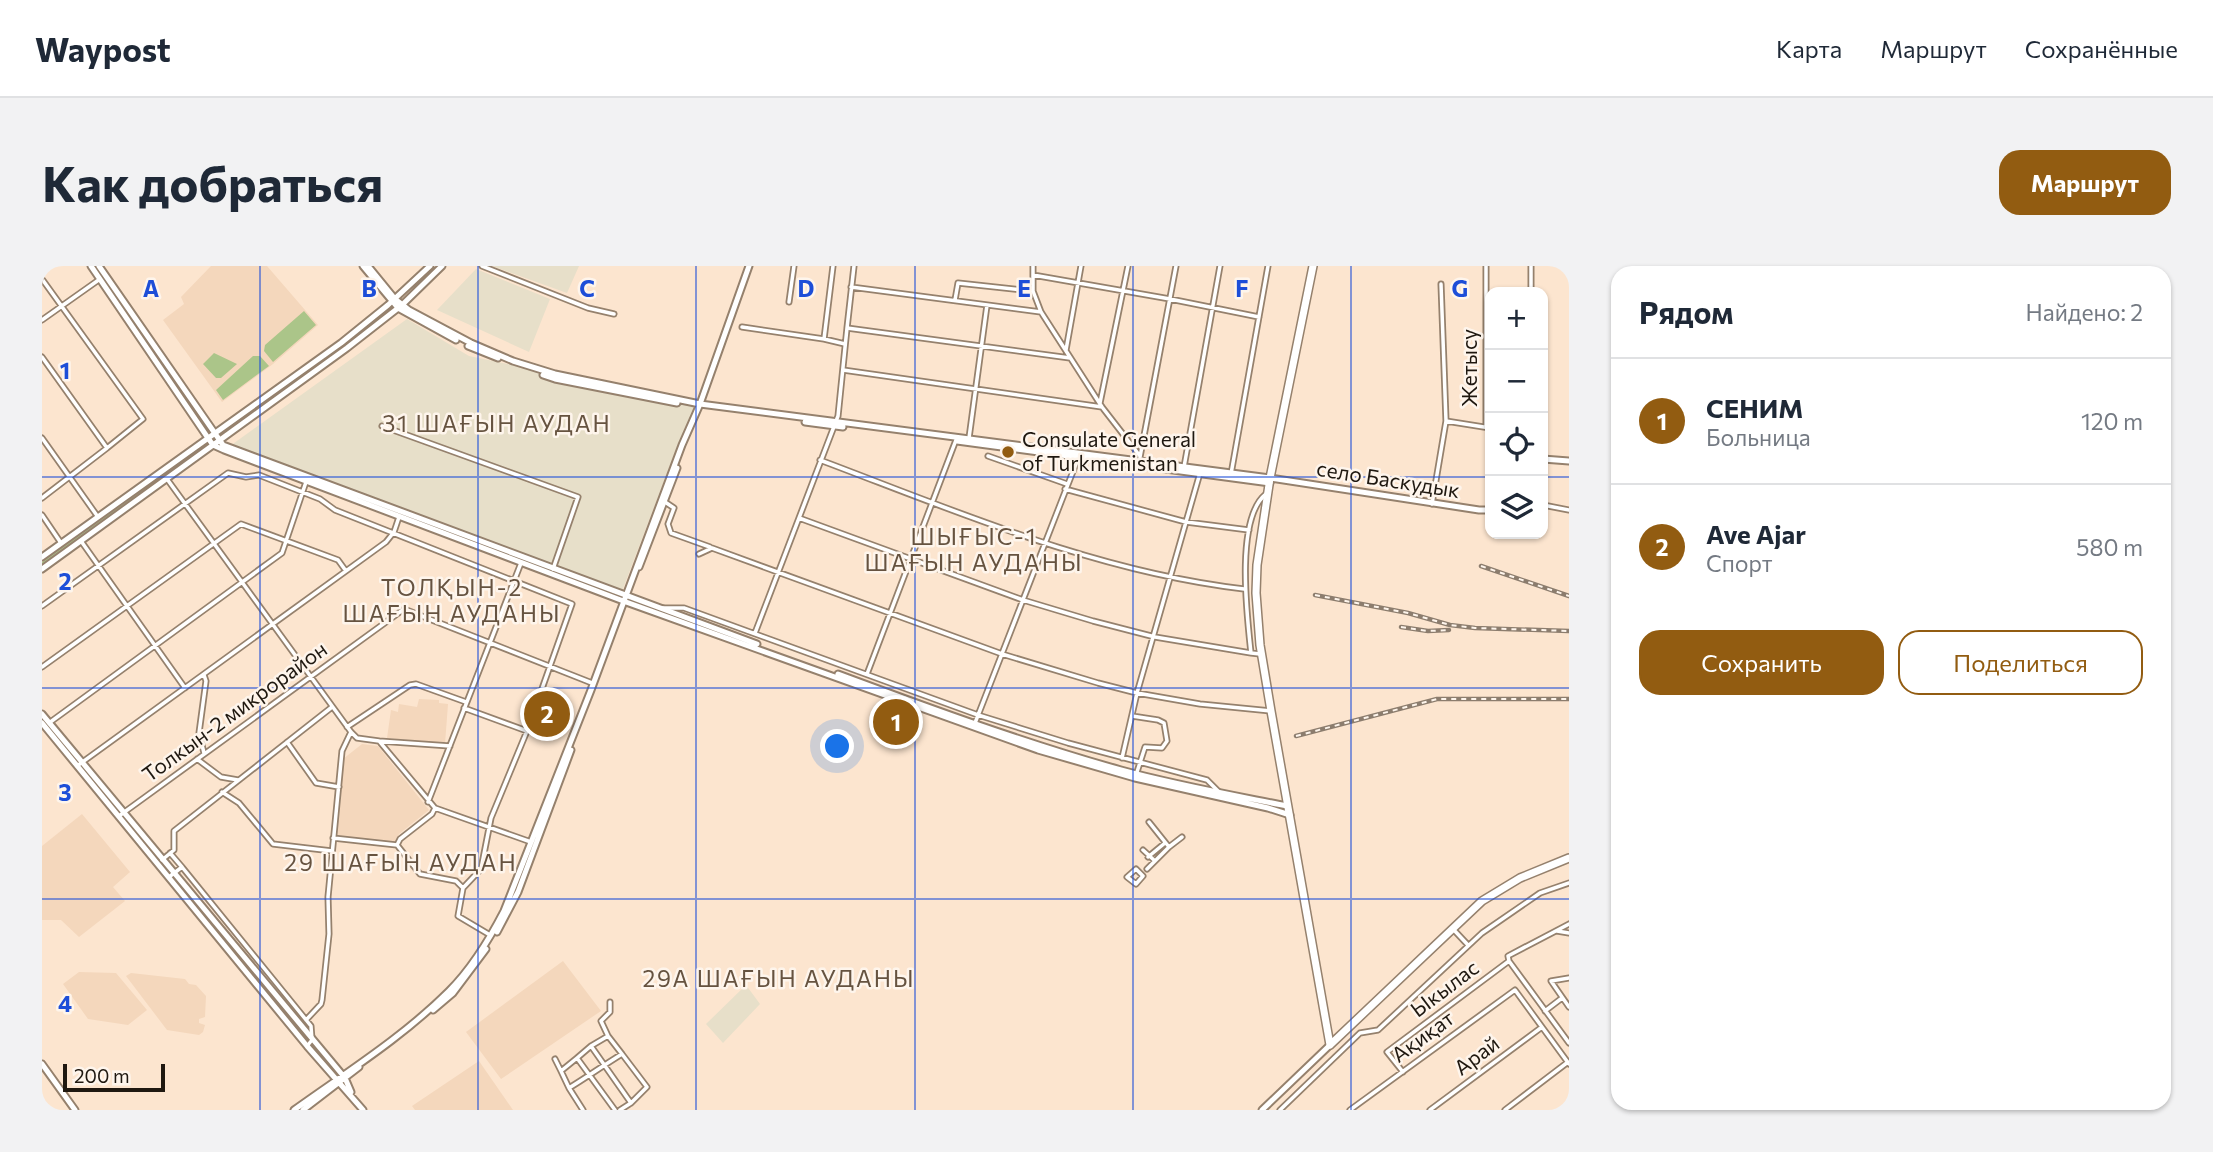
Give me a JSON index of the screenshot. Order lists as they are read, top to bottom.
{
  "streets": {
    "main road": ["село Баскудык"],
    "street": [
      "Жетысу",
      "Толкын-2 микрорайон",
      "Ыкылас",
      "Ақиқат",
      "Арай"
    ]
  },
  "crossings": [
    ["Ыкылас", "Ақиқат"],
    ["Ақиқат", "Арай"]
  ],
  "districts": [
    "31 ШАҒЫН АУДАН",
    "ШЫҒЫС-1 ШАҒЫН АУДАНЫ",
    "ТОЛҚЫН-2 ШАҒЫН АУДАНЫ",
    "29 ШАҒЫН АУДАН",
    "29А ШАҒЫН АУДАНЫ"
  ],
  "places": ["Consulate General of Turkmenistan"],
  "scale_bar": "200 m",
  "page": {
    "header": "Waypost",
    "nav": ["Карта", "Маршрут", "Сохранённые"],
    "buttons": [
      "Маршрут",
      ["Сохранить", "Поделиться"]
    ],
    "title": "Как добраться",
    "heading": ["Рядом", "Найдено: 2"],
    "map_buttons": ["+", "−"],
    "list": [
      {
        "mark": "1",
        "name": "СЕНИМ",
        "note": "Больница",
        "value": "120 m"
      },
      {
        "mark": "2",
        "name": "Ave Ajar",
        "note": "Спорт",
        "value": "580 m"
      }
    ],
    "pins": ["2", "1"],
    "scale": "200 m"
  },
  "grid": {
    "columns": [
      "A",
      "B",
      "C",
      "D",
      "E",
      "F",
      "G"
    ],
    "rows": [
      "1",
      "2",
      "3",
      "4"
    ]
  }
}
